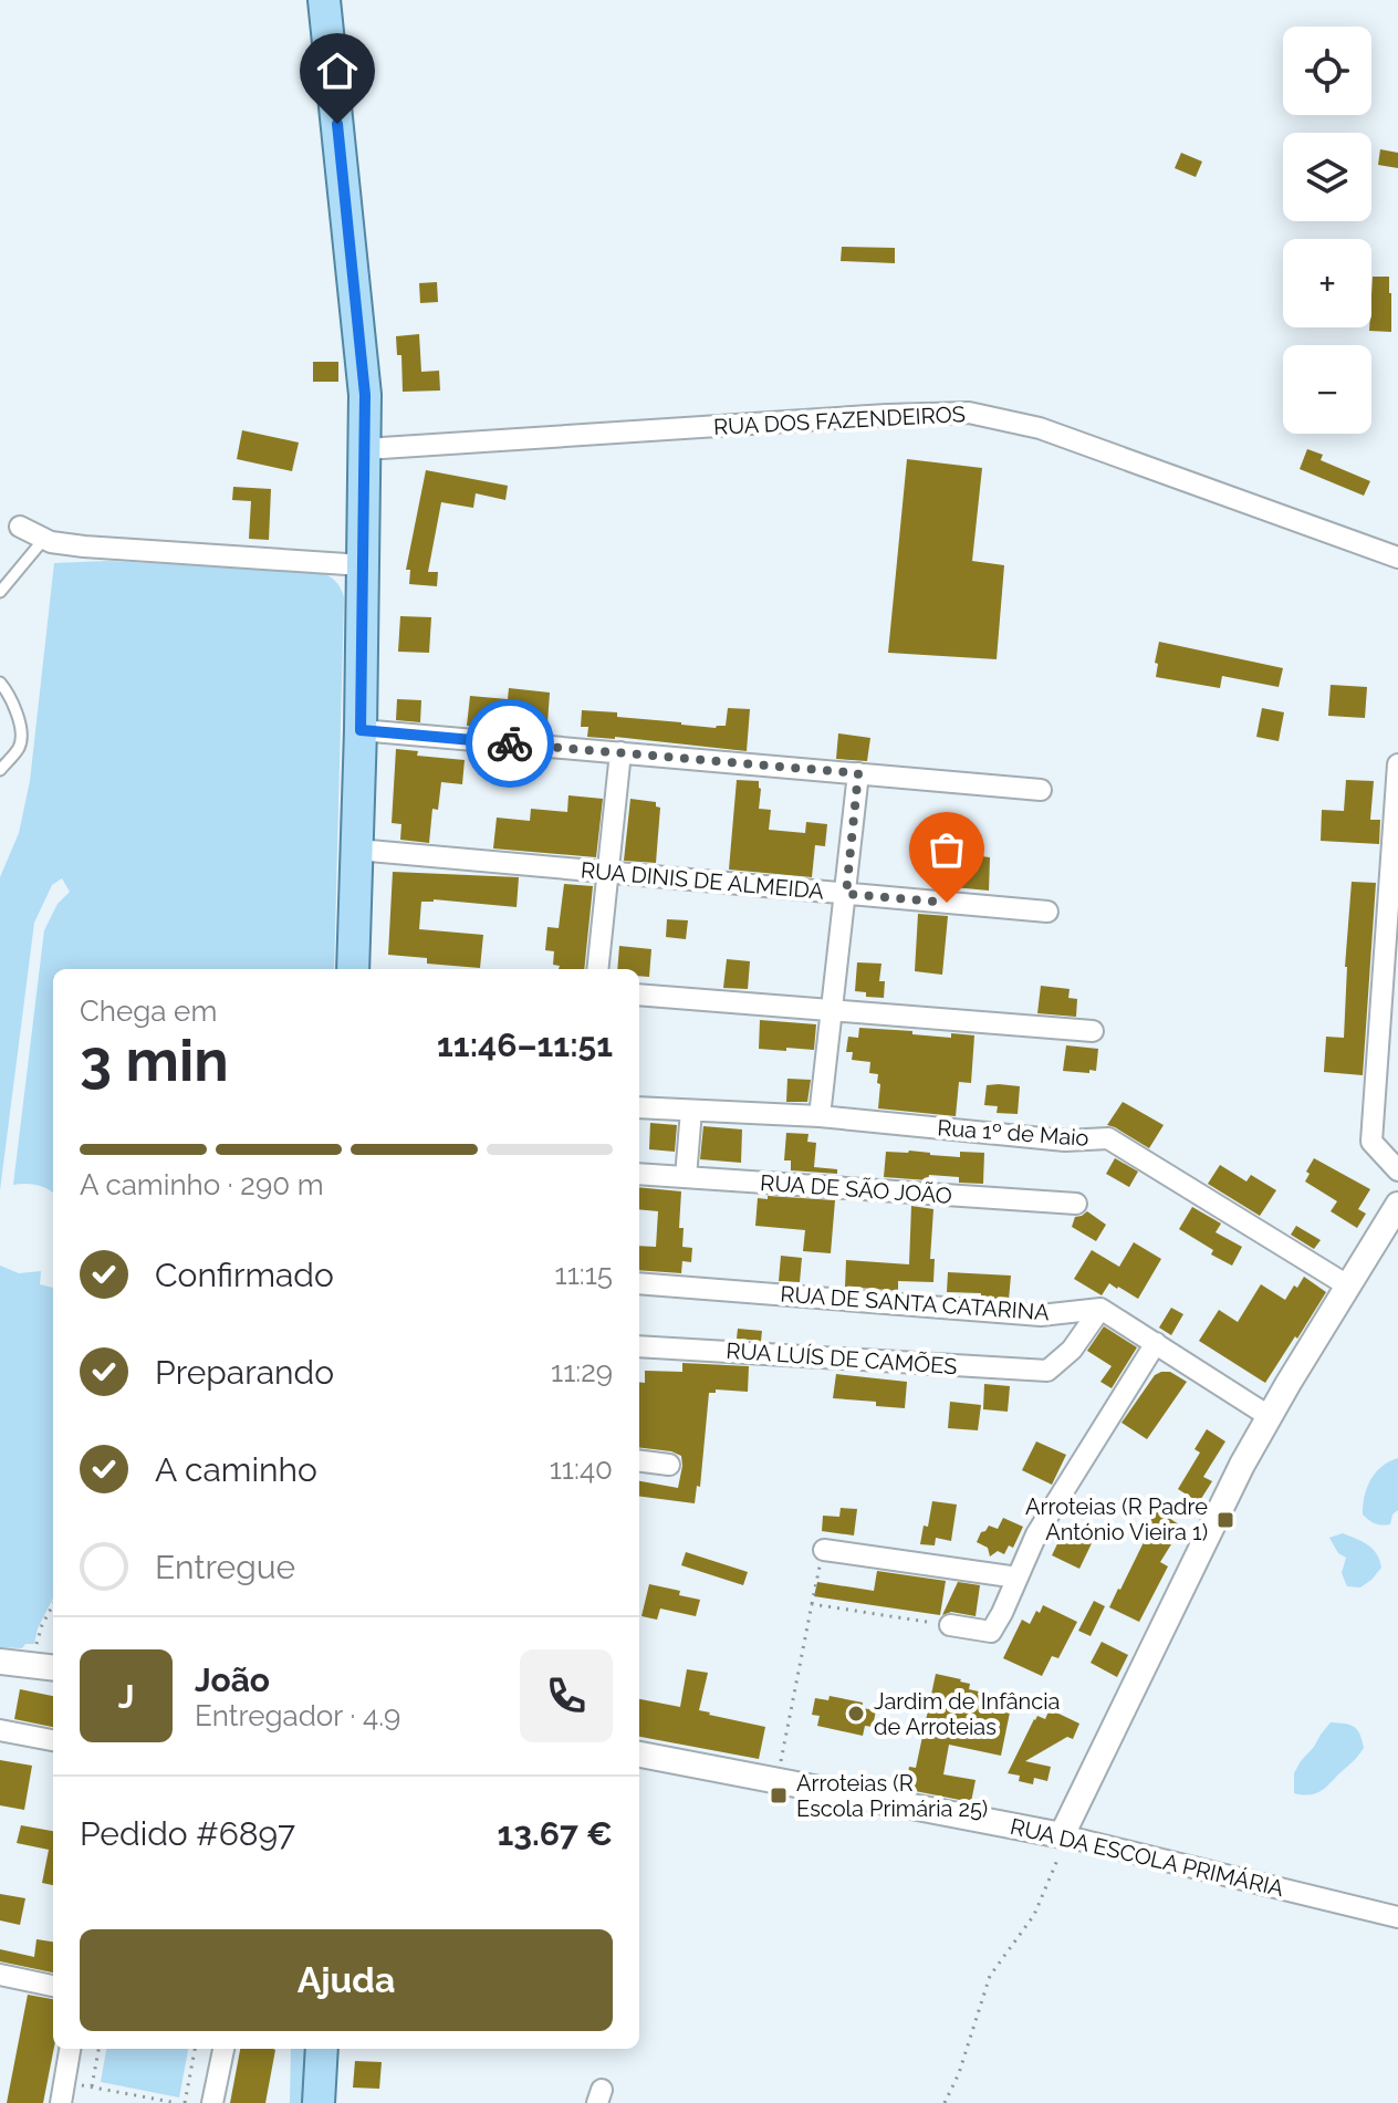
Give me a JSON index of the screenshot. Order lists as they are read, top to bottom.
{
  "streets": {
    "street": [
      "RUA DOS FAZENDEIROS",
      "RUA DINIS DE ALMEIDA",
      "Rua 1º de Maio",
      "RUA DE SÃO JOÃO",
      "RUA DE SANTA CATARINA",
      "RUA LUÍS DE CAMÕES",
      "RUA DA ESCOLA PRIMÁRIA"
    ]
  },
  "crossings": [
    ["RUA DE SANTA CATARINA", "RUA LUÍS DE CAMÕES"]
  ],
  "places": {
    "transit": ["Arroteias (R Padre António Vieira 1)", "Arroteias (R Escola Primária 25)"],
    "other": ["Jardim de Infância de Arroteias"]
  },
  "page": {
    "map_buttons": ["+", "−"],
    "heading": ["3 min", "Chega em", "11:46–11:51"],
    "panel": [
      "João",
      "Entregador · 4.9",
      "Pedido #6897",
      "13.67 €"
    ],
    "bar": "A caminho · 290 m",
    "list": [
      ["Confirmado", "11:15"],
      ["Preparando", "11:29"],
      ["A caminho", "11:40"],
      "Entregue"
    ],
    "round": "J",
    "buttons": "Ajuda"
  }
}
